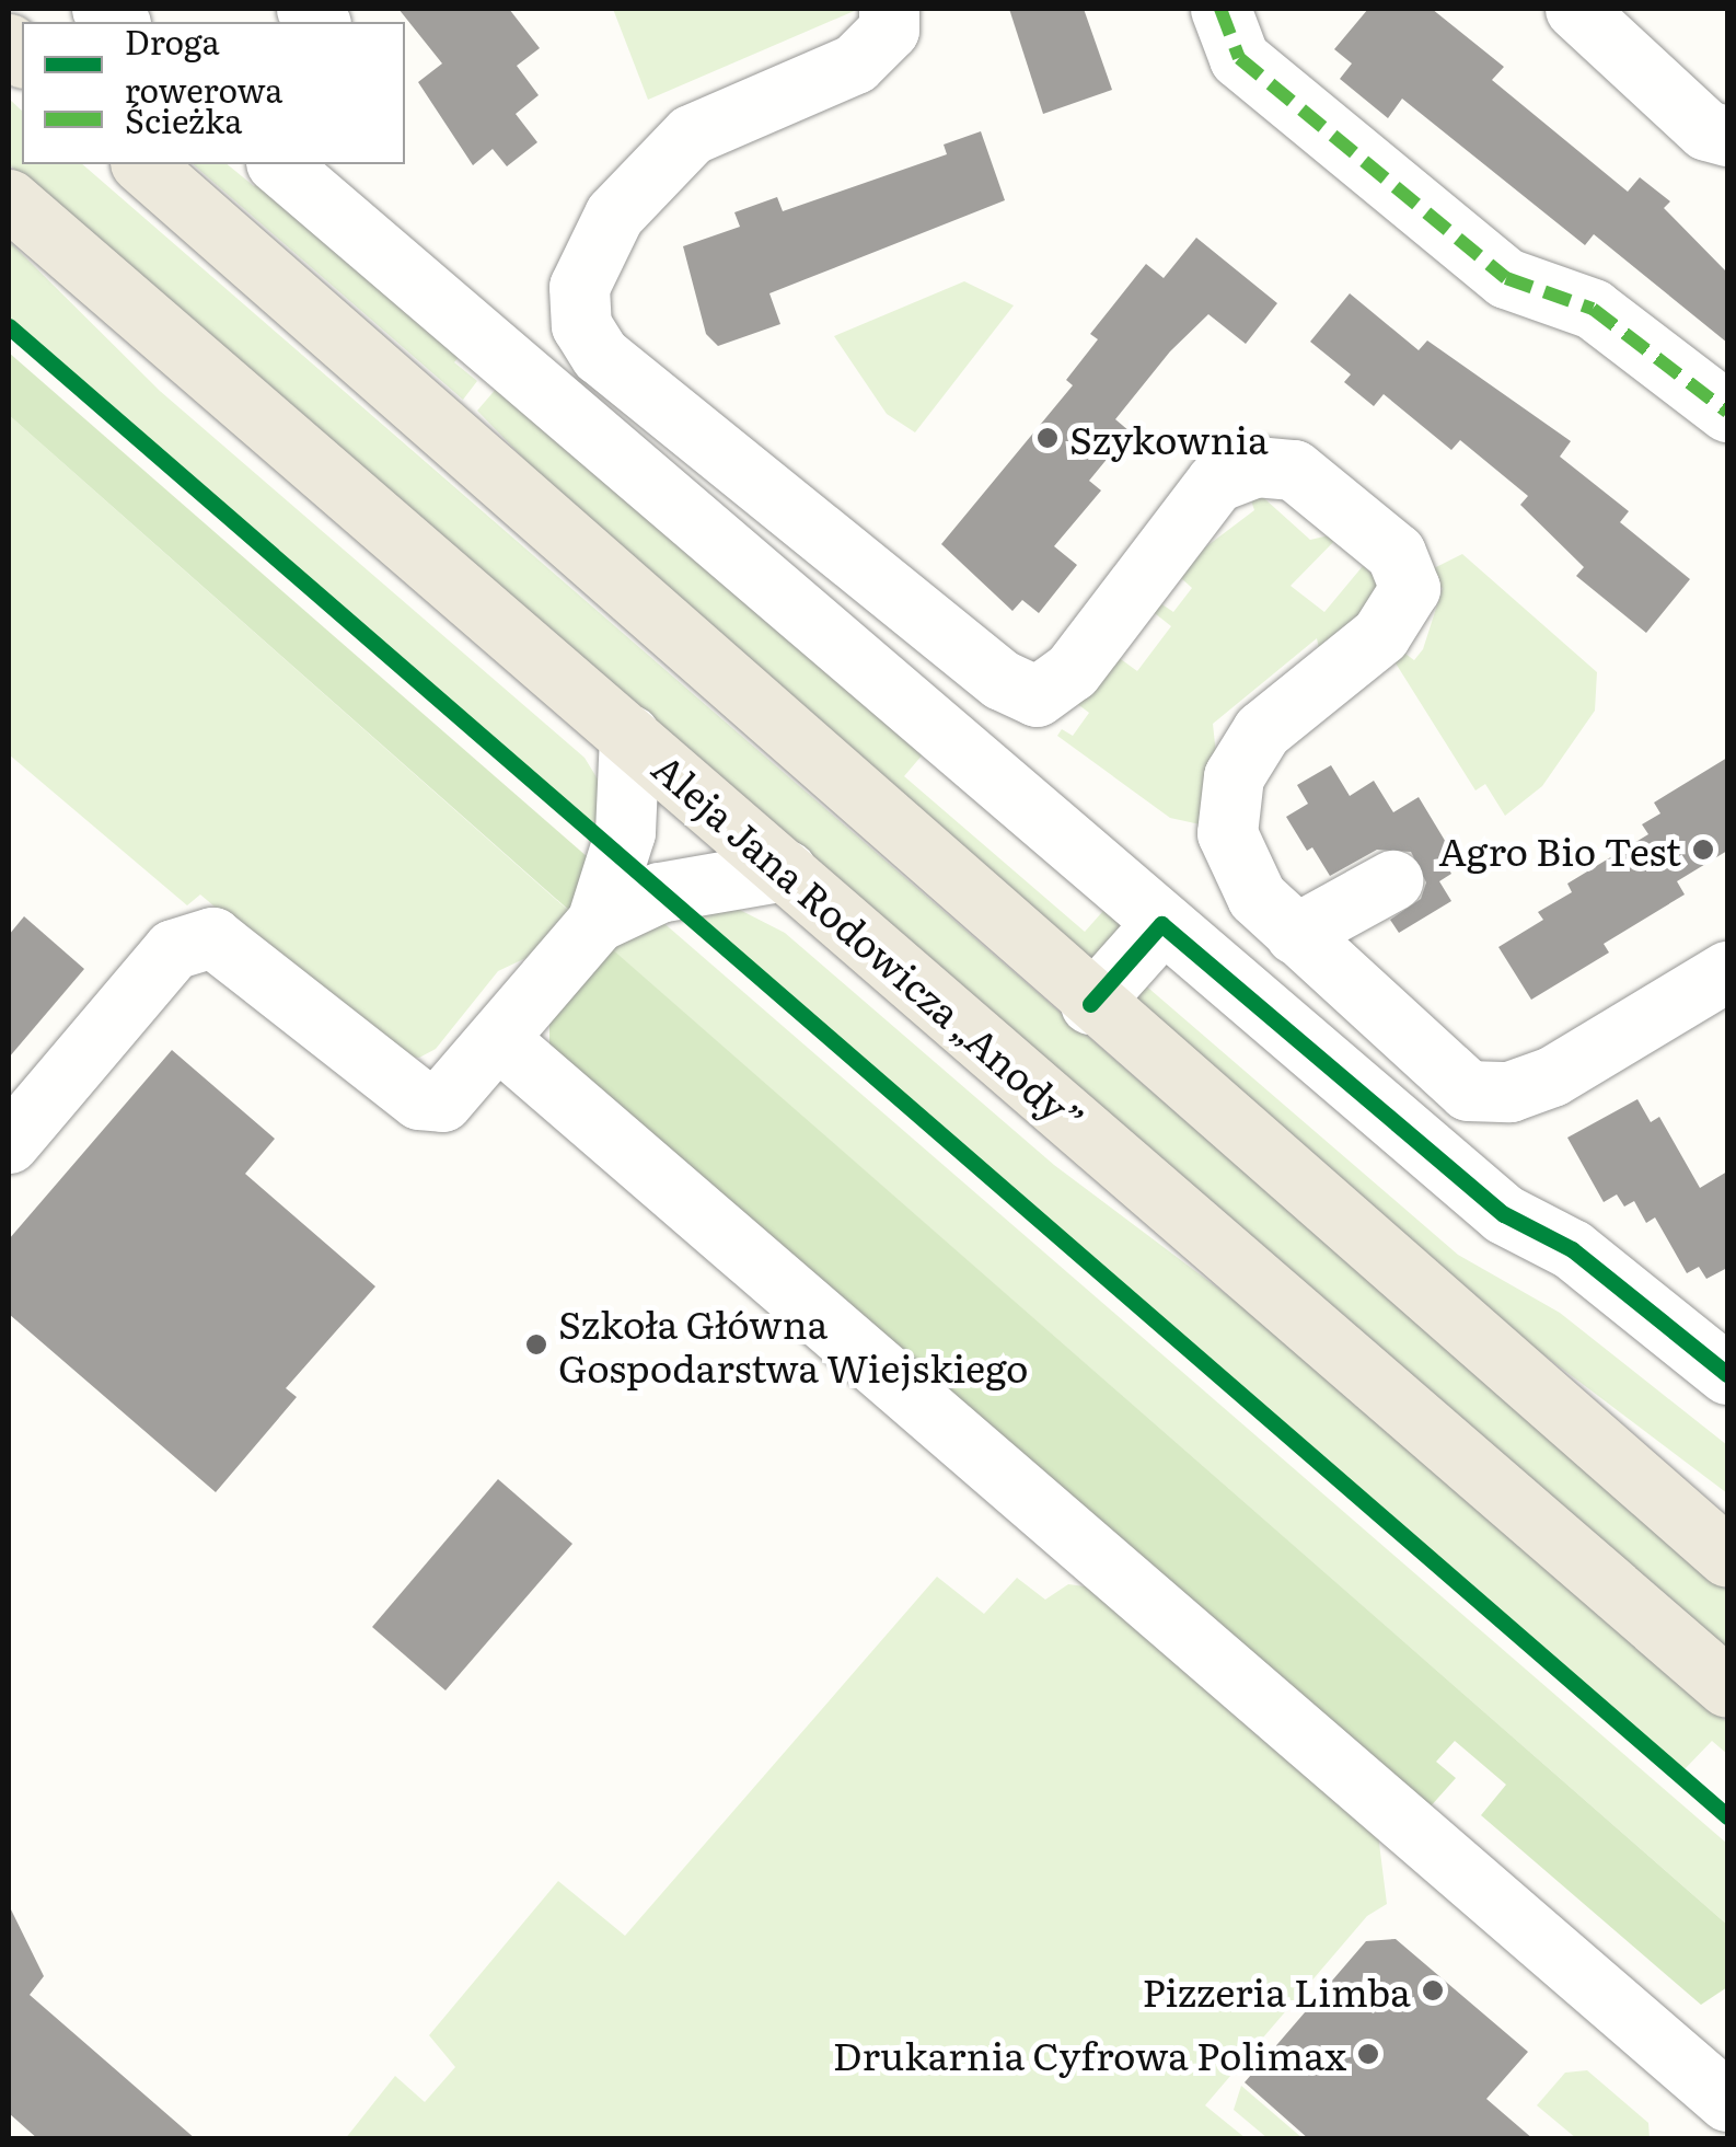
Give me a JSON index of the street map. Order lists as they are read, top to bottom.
{
  "streets": {
    "main road": ["Aleja Jana Rodowicza „Anody”"]
  },
  "places": [
    "Szykownia",
    "Agro Bio Test",
    "Szkoła Główna Gospodarstwa Wiejskiego",
    "Pizzeria Limba",
    "Drukarnia Cyfrowa Polimax"
  ],
  "legend": ["Droga rowerowa", "Ścieżka"]
}
